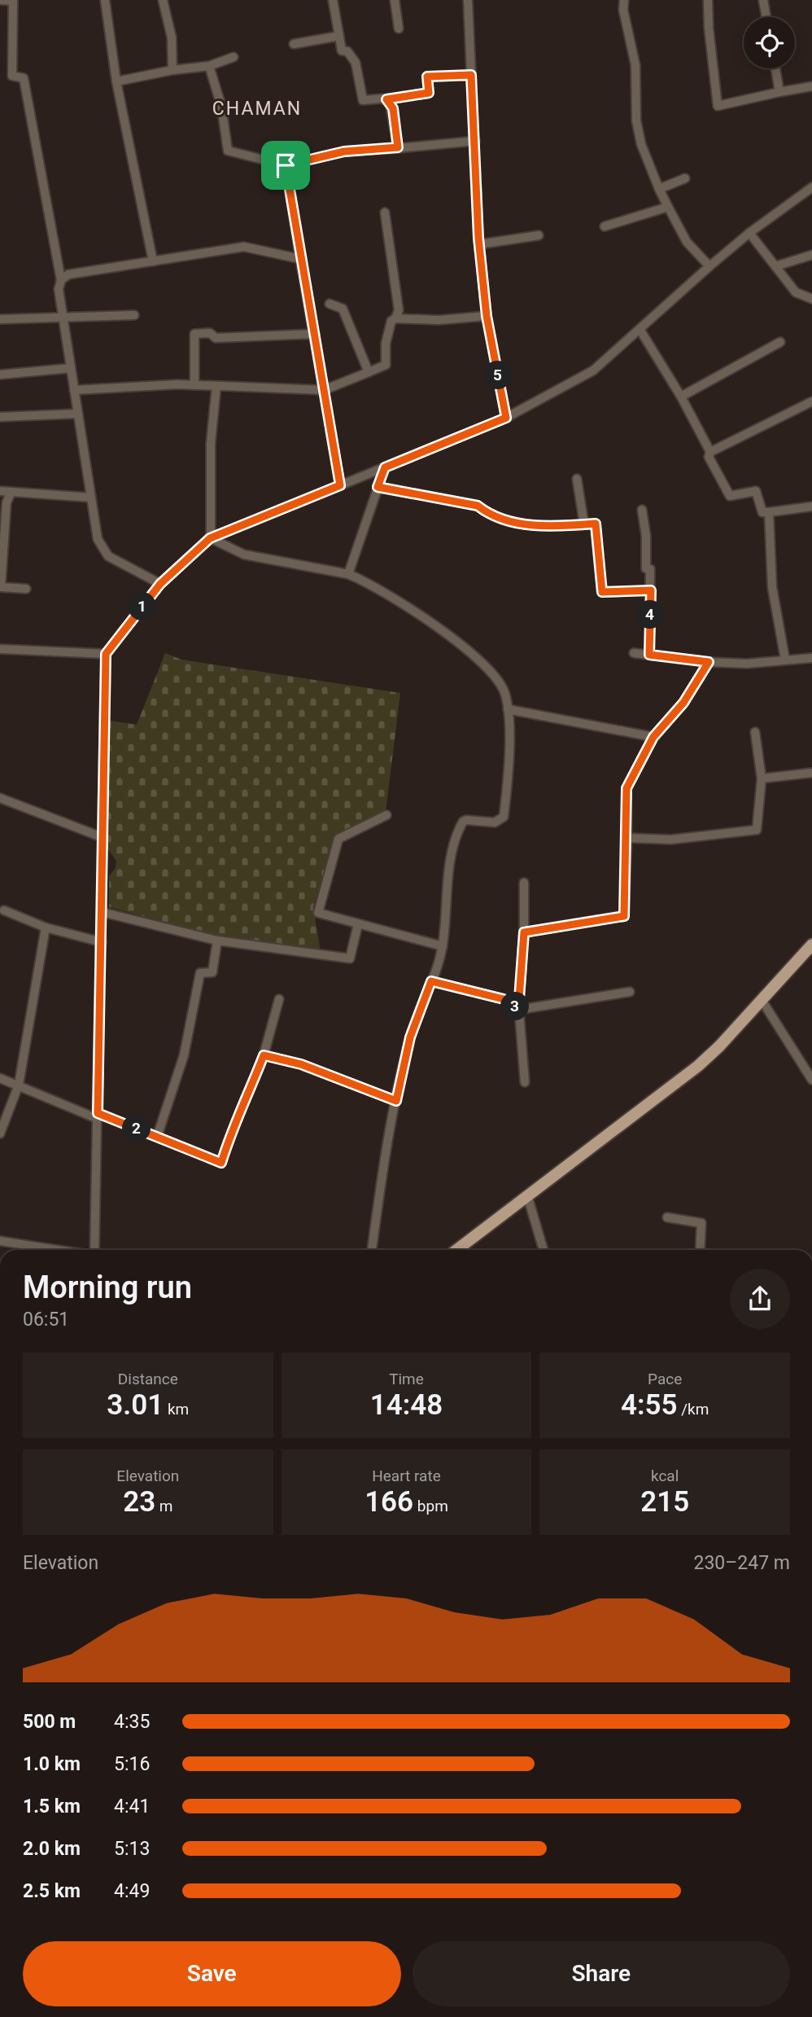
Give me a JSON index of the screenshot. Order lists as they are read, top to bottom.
{
  "districts": ["CHAMAN"],
  "page": {
    "pins": [
      "5",
      "1",
      "4",
      "3",
      "2"
    ],
    "heading": ["Morning run", "06:51"],
    "stats": [
      ["Distance", "3.01 km"],
      ["Time", "14:48"],
      ["Pace", "4:55 /km"],
      ["Elevation", "23 m"],
      ["Heart rate", "166 bpm"],
      ["kcal", "215"]
    ],
    "chart": ["Elevation", "230–247 m"],
    "list": [
      {
        "name": "500 m",
        "note": "4:35"
      },
      {
        "name": "1.0 km",
        "note": "5:16"
      },
      {
        "name": "1.5 km",
        "note": "4:41"
      },
      {
        "name": "2.0 km",
        "note": "5:13"
      },
      {
        "name": "2.5 km",
        "note": "4:49"
      }
    ],
    "buttons": ["Save", "Share"]
  }
}
